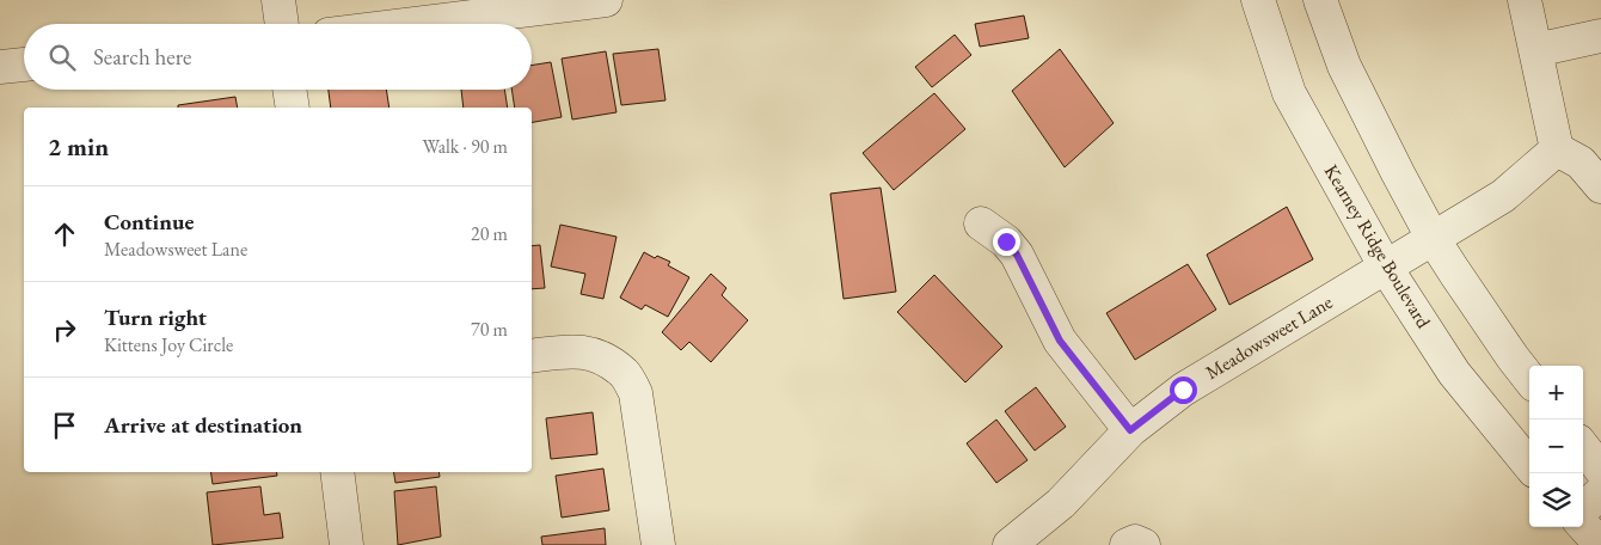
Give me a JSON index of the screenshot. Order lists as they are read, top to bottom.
{
  "streets": {
    "street": ["Kearney Ridge Boulevard", "Meadowsweet Lane"]
  },
  "crossings": [
    ["Kearney Ridge Boulevard", "Meadowsweet Lane"]
  ],
  "page": {
    "search": "Search here",
    "heading": ["2 min", "Walk · 90 m"],
    "list": [
      ["Continue", "Meadowsweet Lane", "20 m"],
      ["Turn right", "Kittens Joy Circle", "70 m"],
      "Arrive at destination"
    ],
    "map_buttons": ["+", "−"]
  }
}
